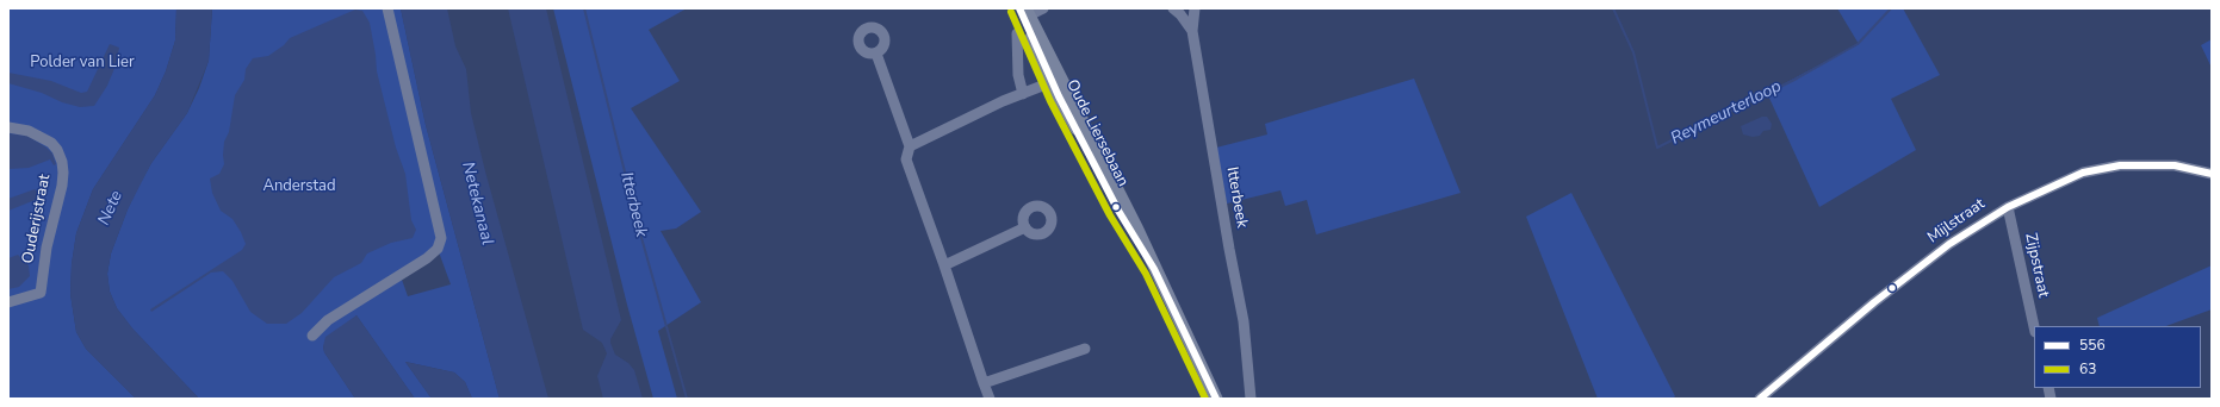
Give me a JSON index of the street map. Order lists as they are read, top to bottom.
{
  "streets": {
    "main road": ["Oude Liersebaan"],
    "street": [
      "Itterbeek",
      "Ouderijstraat",
      "Mijlstraat",
      "Zijpstraat"
    ]
  },
  "crossings": [
    ["Mijlstraat", "Zijpstraat"]
  ],
  "water": [
    "Reymeurterloop",
    "Netekanaal",
    "Itterbeek",
    "Nete"
  ],
  "parks": ["Polder van Lier", "Anderstad"],
  "lines": ["transit line 556", "transit line 63"],
  "legend": ["556", "63"]
}
